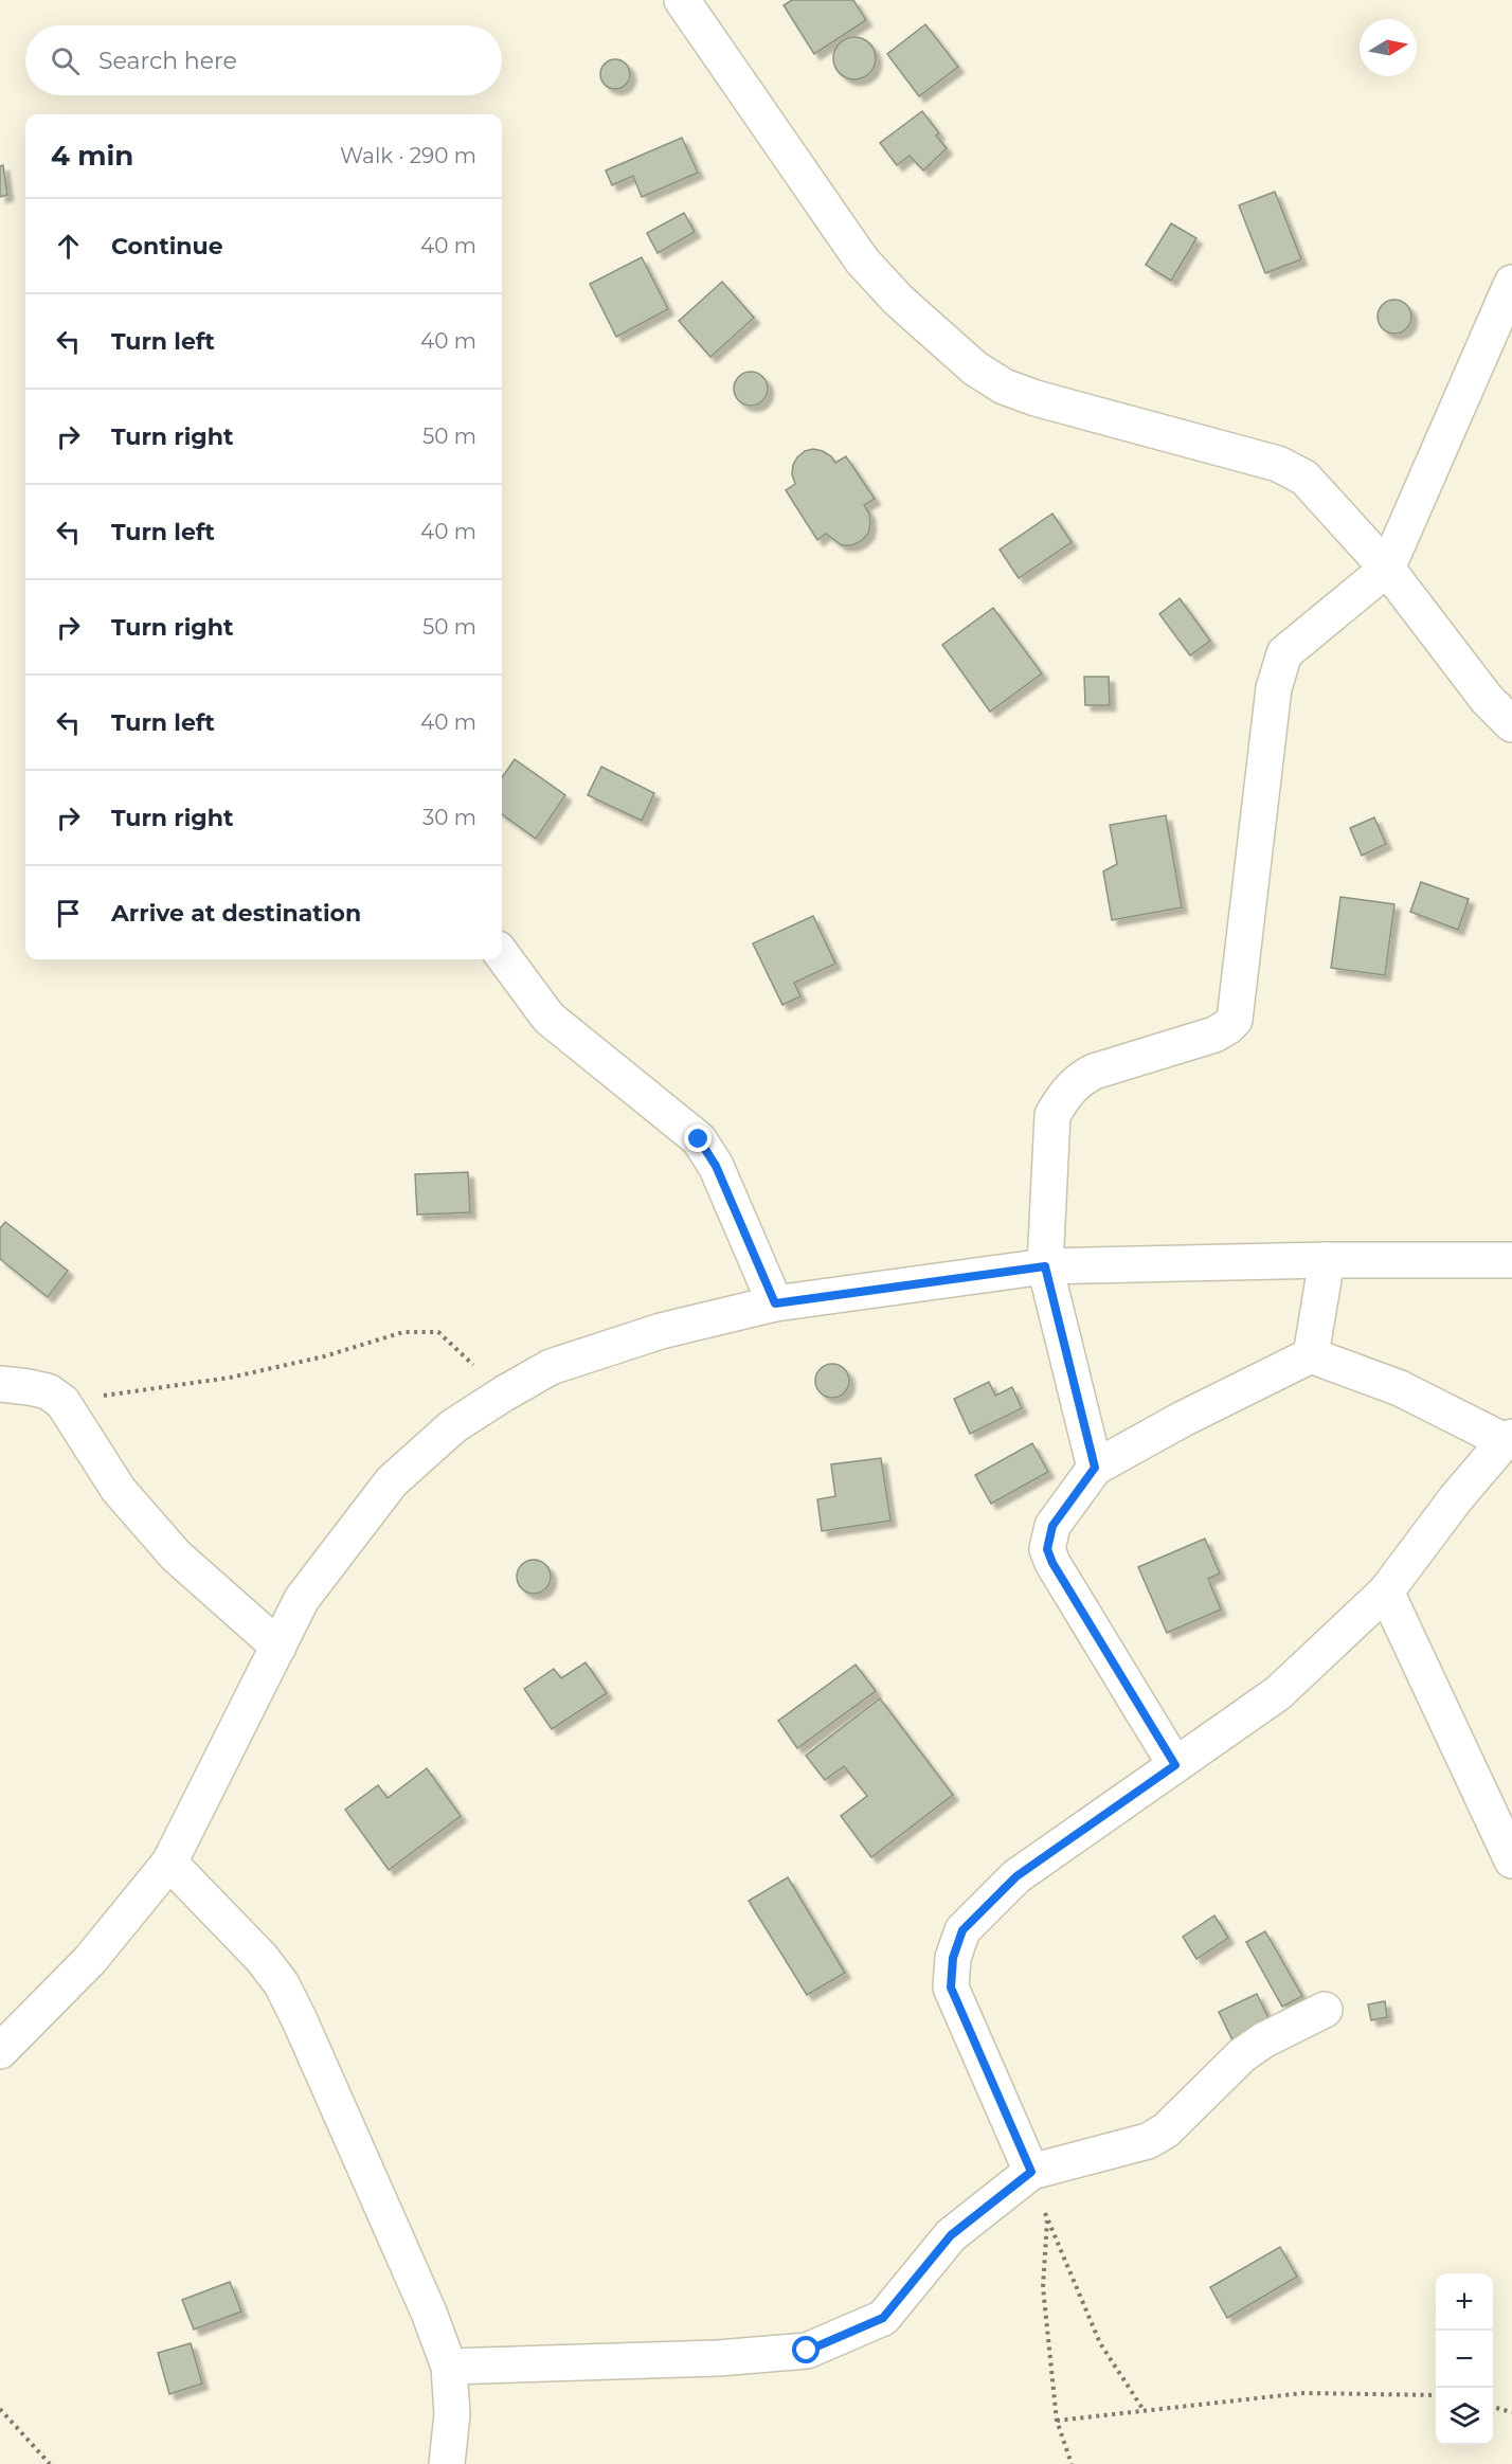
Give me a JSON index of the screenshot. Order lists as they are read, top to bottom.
{
  "north": "right",
  "page": {
    "search": "Search here",
    "heading": ["4 min", "Walk · 290 m"],
    "list": [
      ["Continue", "40 m"],
      ["Turn left", "40 m"],
      ["Turn right", "50 m"],
      ["Turn left", "40 m"],
      ["Turn right", "50 m"],
      ["Turn left", "40 m"],
      ["Turn right", "30 m"],
      "Arrive at destination"
    ],
    "map_buttons": ["+", "−"]
  }
}
